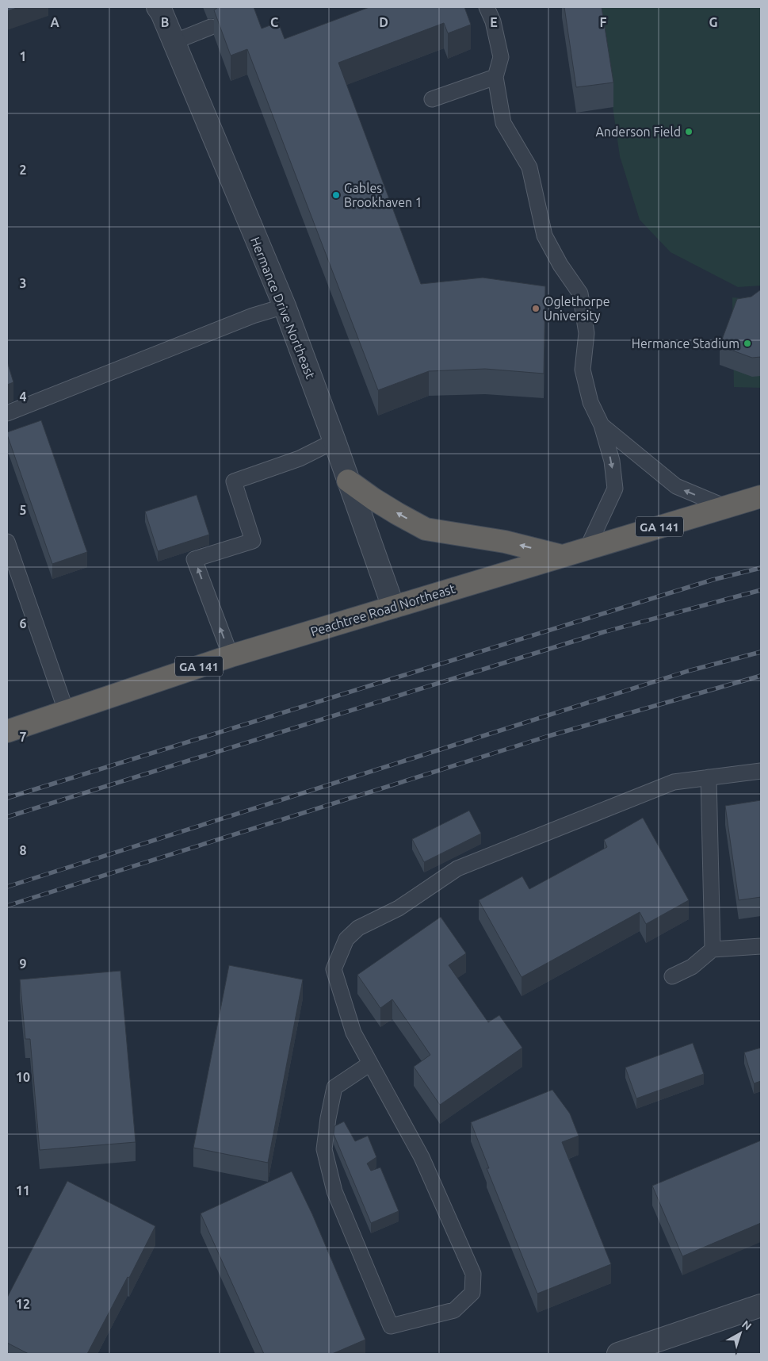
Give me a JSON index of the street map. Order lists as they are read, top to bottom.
{
  "streets": {
    "highway": ["GA 141", "Peachtree Road Northeast"],
    "street": ["Hermance Drive Northeast"]
  },
  "crossings": [
    ["Hermance Drive Northeast", "Peachtree Road Northeast"]
  ],
  "places": [
    "Anderson Field",
    "Gables Brookhaven 1",
    "Oglethorpe University",
    "Hermance Stadium"
  ],
  "north": "top right",
  "grid": {
    "columns": [
      "A",
      "B",
      "C",
      "D",
      "E",
      "F",
      "G"
    ],
    "rows": [
      "1",
      "2",
      "3",
      "4",
      "5",
      "6",
      "7",
      "8",
      "9",
      "10",
      "11",
      "12"
    ]
  }
}
